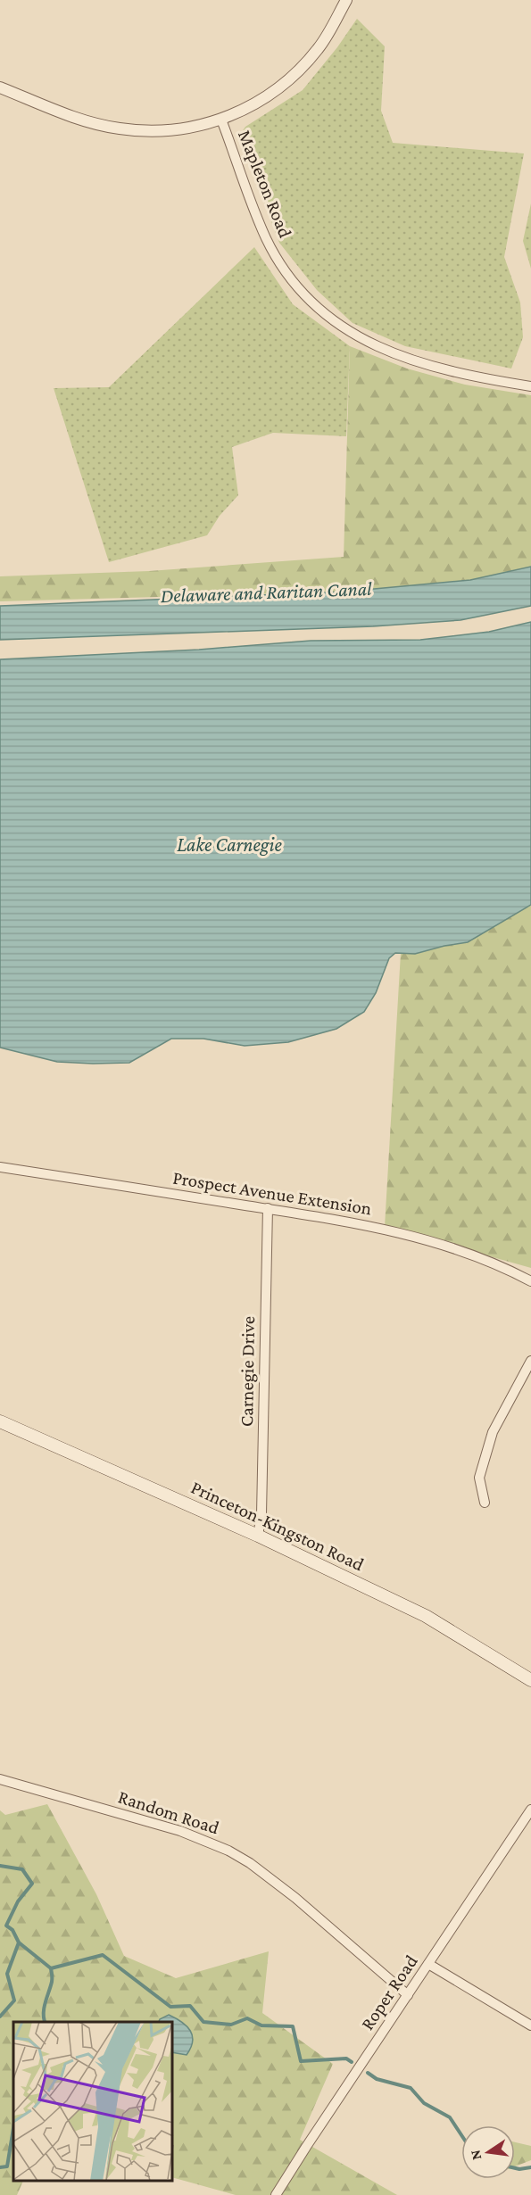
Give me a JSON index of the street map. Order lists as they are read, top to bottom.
{
  "streets": {
    "main road": ["Princeton-Kingston Road"],
    "street": [
      "Mapleton Road",
      "Prospect Avenue Extension",
      "Carnegie Drive",
      "Random Road",
      "Roper Road"
    ]
  },
  "crossings": [
    ["Prospect Avenue Extension", "Carnegie Drive"],
    ["Carnegie Drive", "Princeton-Kingston Road"],
    ["Random Road", "Roper Road"]
  ],
  "water": ["Delaware and Raritan Canal", "Lake Carnegie"],
  "north": "left"
}
